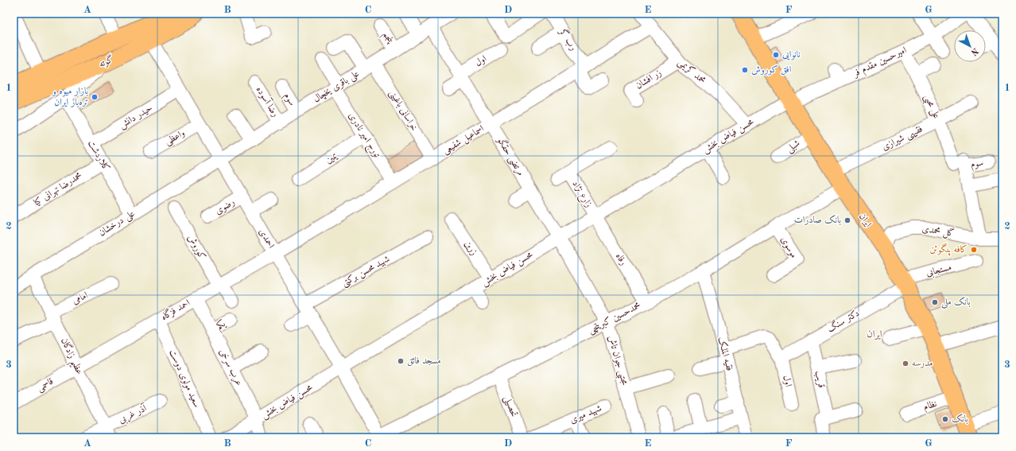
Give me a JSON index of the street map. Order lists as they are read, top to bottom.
{
  "streets": {
    "main road": ["گوته", "ایران"],
    "street": [
      "پنجم",
      "رب گر",
      "اول",
      "امیرحسین مقدم فر",
      "محمد کریمی",
      "زر افشان",
      "علی باقری یخچال",
      "سوم",
      "رضا آسوده",
      "علی محبی",
      "خراسانی باغینی",
      "حیدر دانش",
      "تورج امیر نادری",
      "محسن فیاض بخش",
      "واعظی",
      "فقیهی شیرازی",
      "اسماعیل شفیعی",
      "شبلی",
      "کلاردشت",
      "مرتضی حقگو",
      "یمین",
      "محمدرضا تهرانی کیا",
      "زارع نژاد",
      "رضوی",
      "علی درخشان",
      "گل محمدی",
      "احمدی",
      "کوروش",
      "موسوی",
      "زرین",
      "رفاه",
      "مستجابی",
      "شهید محسن برکتی",
      "امامی",
      "احمد فزگاه",
      "محمدحسین کبریتچی",
      "دکتر سنگ",
      "یکم",
      "فقیه الملک",
      "عظیم زادگان",
      "مجتبی جوان تاش",
      "عرب سرخی",
      "سعید مولوی دوست",
      "قریب",
      "قاسمی",
      "نظام",
      "تحصیلی",
      "آذر غربی",
      "شهید میری"
    ]
  },
  "crossings": [
    ["پنجم", "علی باقری یخچال"],
    ["رب گر", "اسماعیل شفیعی"],
    ["اول", "مرتضی حقگو"],
    ["اول", "دکتر سنگ"],
    ["اول", "فقیه الملک"],
    ["گوته", "احمدی"],
    ["امیرحسین مقدم فر", "علی محبی"],
    ["امیرحسین مقدم فر", "محسن فیاض بخش"],
    ["امیرحسین مقدم فر", "ایران"],
    ["محمد کریمی", "زر افشان"],
    ["محمد کریمی", "محسن فیاض بخش"],
    ["محمد کریمی", "اسماعیل شفیعی"],
    ["علی باقری یخچال", "سوم"],
    ["علی باقری یخچال", "رضا آسوده"],
    ["علی باقری یخچال", "خراسانی باغینی"],
    ["علی باقری یخچال", "تورج امیر نادری"],
    ["علی باقری یخچال", "مرتضی حقگو"],
    ["علی باقری یخچال", "علی درخشان"],
    ["علی باقری یخچال", "احمدی"],
    ["سوم", "علی محبی"],
    ["علی محبی", "فقیهی شیرازی"],
    ["علی محبی", "گل محمدی"],
    ["خراسانی باغینی", "اسماعیل شفیعی"],
    ["حیدر دانش", "کلاردشت"],
    ["حیدر دانش", "احمدی"],
    ["تورج امیر نادری", "اسماعیل شفیعی"],
    ["تورج امیر نادری", "یمین"],
    ["محسن فیاض بخش", "مرتضی حقگو"],
    ["محسن فیاض بخش", "زارع نژاد"],
    ["محسن فیاض بخش", "ایران"],
    ["محسن فیاض بخش", "احمدی"],
    ["محسن فیاض بخش", "زرین"],
    ["محسن فیاض بخش", "رفاه"],
    ["محسن فیاض بخش", "مجتبی جوان تاش"],
    ["محسن فیاض بخش", "عرب سرخی"],
    ["واعظی", "احمدی"],
    ["فقیهی شیرازی", "ایران"],
    ["اسماعیل شفیعی", "مرتضی حقگو"],
    ["اسماعیل شفیعی", "احمدی"],
    ["اسماعیل شفیعی", "احمد فزگاه"],
    ["شبلی", "ایران"],
    ["کلاردشت", "محمدرضا تهرانی کیا"],
    ["کلاردشت", "علی درخشان"],
    ["مرتضی حقگو", "مجتبی جوان تاش"],
    ["زارع نژاد", "رفاه"],
    ["رضوی", "احمدی"],
    ["ایران", "گل محمدی"],
    ["ایران", "مستجابی"],
    ["ایران", "محمدحسین کبریتچی"],
    ["ایران", "دکتر سنگ"],
    ["ایران", "نظام"],
    ["علی درخشان", "احمدی"],
    ["علی درخشان", "عظیم زادگان"],
    ["احمدی", "شهید محسن برکتی"],
    ["احمدی", "احمد فزگاه"],
    ["احمدی", "محمدحسین کبریتچی"],
    ["کوروش", "احمد فزگاه"],
    ["موسوی", "محمدحسین کبریتچی"],
    ["رفاه", "محمدحسین کبریتچی"],
    ["مستجابی", "دکتر سنگ"],
    ["امامی", "عظیم زادگان"],
    ["احمد فزگاه", "عظیم زادگان"],
    ["احمد فزگاه", "عرب سرخی"],
    ["احمد فزگاه", "سعید مولوی دوست"],
    ["احمد فزگاه", "قاسمی"],
    ["محمدحسین کبریتچی", "فقیه الملک"],
    ["محمدحسین کبریتچی", "مجتبی جوان تاش"],
    ["محمدحسین کبریتچی", "تحصیلی"],
    ["دکتر سنگ", "قریب"],
    ["یکم", "عرب سرخی"],
    ["عظیم زادگان", "قاسمی"],
    ["عظیم زادگان", "آذر غربی"]
  ],
  "districts": ["ایران"],
  "places": [
    "نانوایی",
    "افق کوروش",
    "بازار میوه و تره‌بار ایران",
    "بانک صادرات",
    "کافه پنگوئن",
    "بانک ملی",
    "مسجد فائق",
    "مدرسه",
    "بانک"
  ],
  "north": "bottom right",
  "grid": {
    "columns": [
      "A",
      "B",
      "C",
      "D",
      "E",
      "F",
      "G"
    ],
    "rows": ["1", "2", "3"]
  }
}
